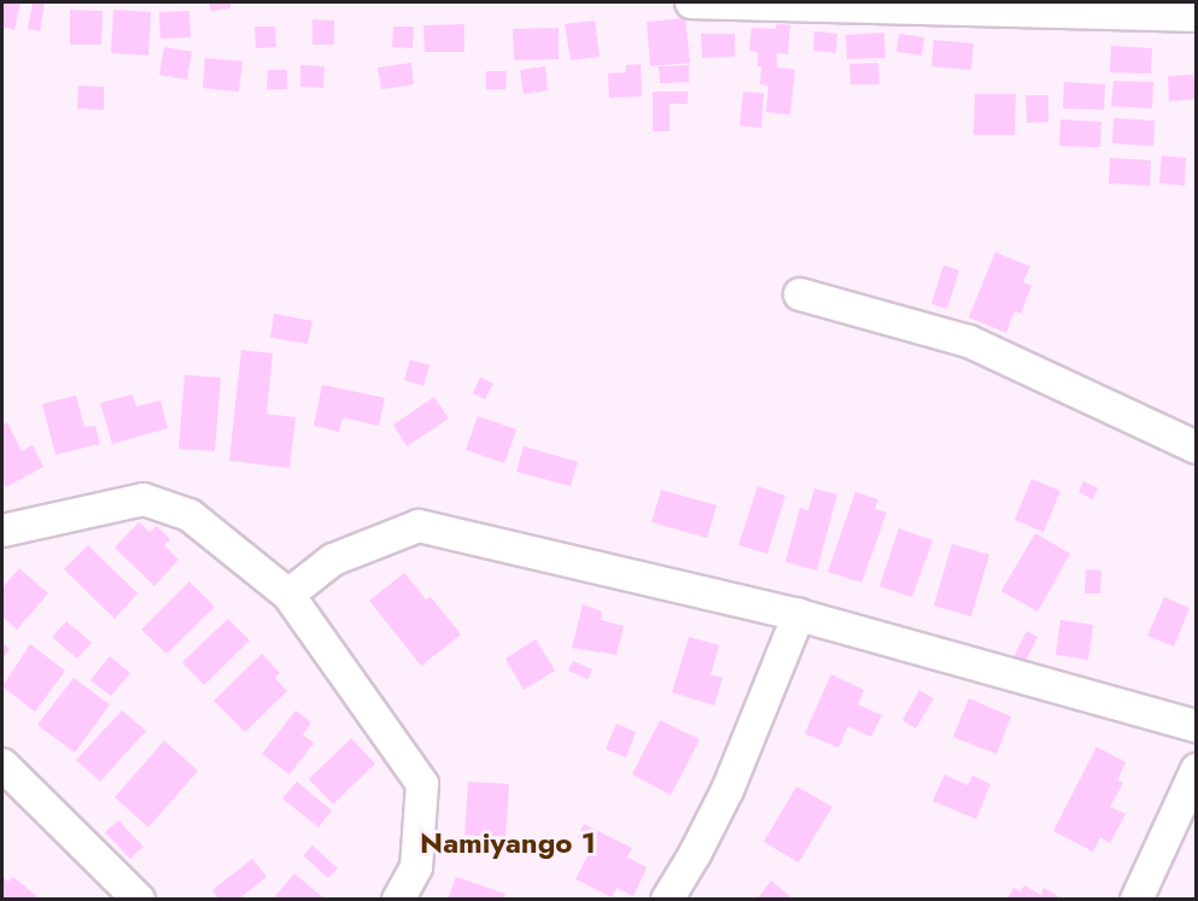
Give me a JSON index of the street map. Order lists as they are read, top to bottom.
{
  "districts": ["Namiyango 1"]
}
